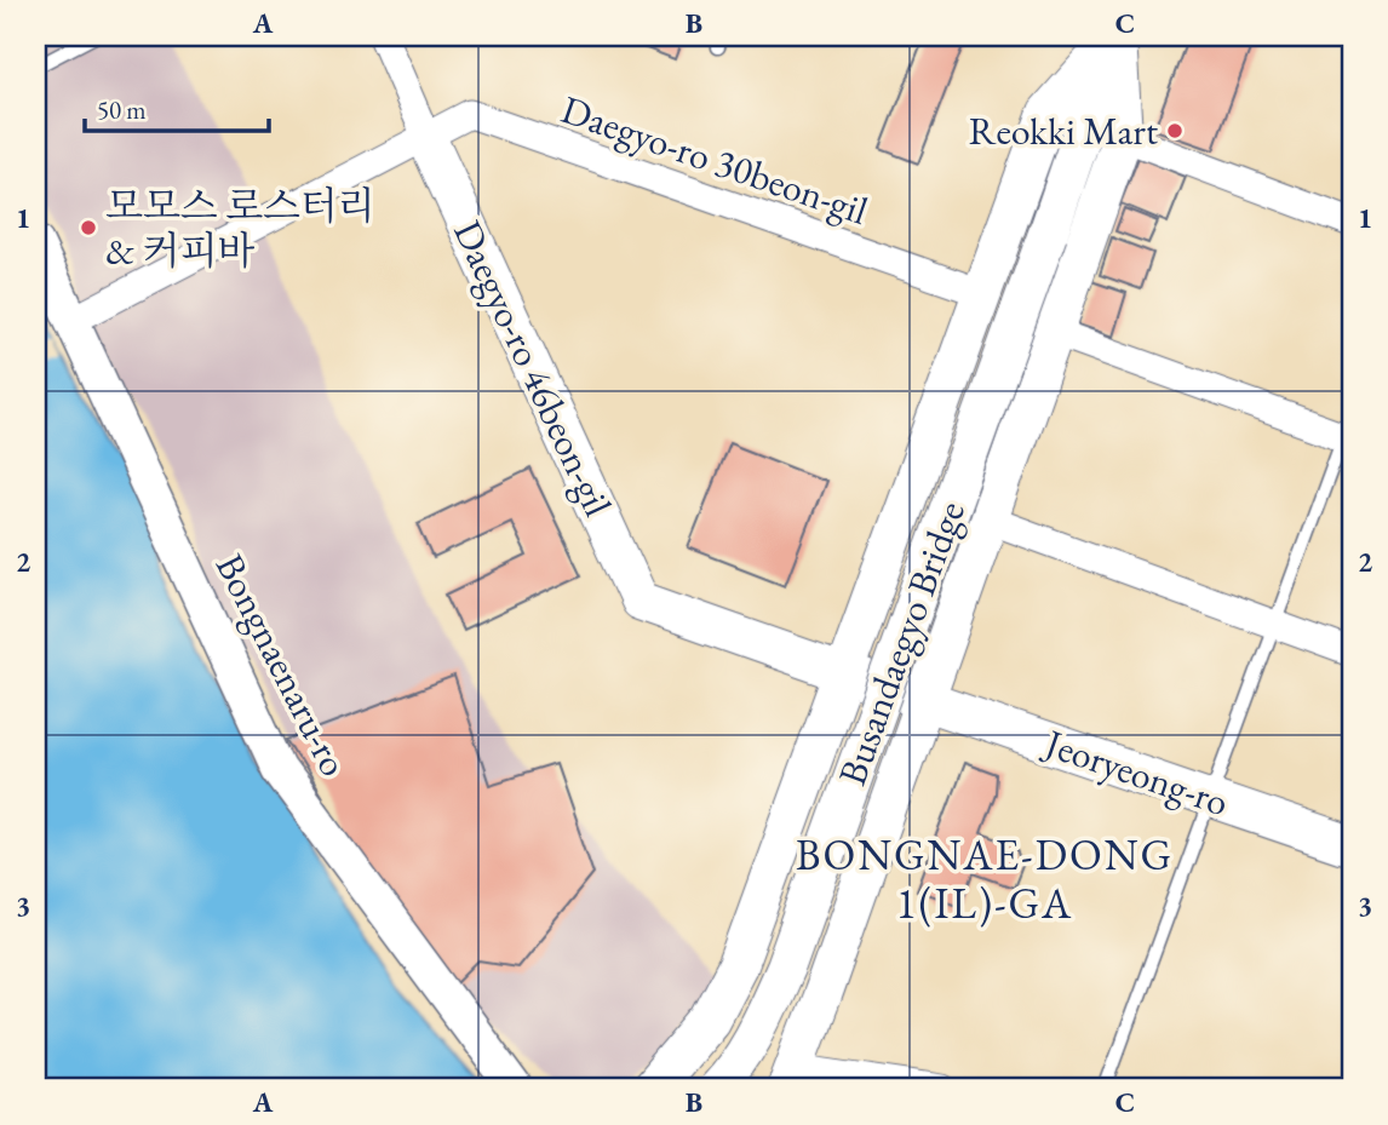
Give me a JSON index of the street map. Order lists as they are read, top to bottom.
{
  "streets": {
    "main road": ["Daegyo-ro 46beon-gil", "Busandaegyo Bridge", "Jeoryeong-ro"],
    "street": ["Daegyo-ro 30beon-gil", "Bongnaenaru-ro"]
  },
  "crossings": [
    ["Daegyo-ro 30beon-gil", "Daegyo-ro 46beon-gil"],
    ["Daegyo-ro 30beon-gil", "Bongnaenaru-ro"],
    ["Daegyo-ro 46beon-gil", "Jeoryeong-ro"]
  ],
  "districts": ["BONGNAE-DONG 1(IL)-GA"],
  "places": ["Reokki Mart", "모모스 로스터리 & 커피바"],
  "scale_bar": "50 m",
  "grid": {
    "columns": ["A", "B", "C"],
    "rows": ["1", "2", "3"]
  }
}
